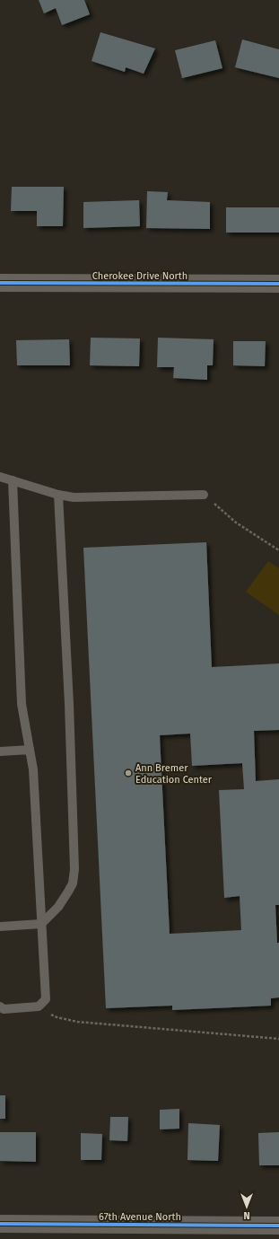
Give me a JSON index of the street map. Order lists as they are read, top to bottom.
{
  "streets": {
    "street": ["Cherokee Drive North", "67th Avenue North"]
  },
  "places": ["Ann Bremer Education Center"],
  "north": "bottom"
}
